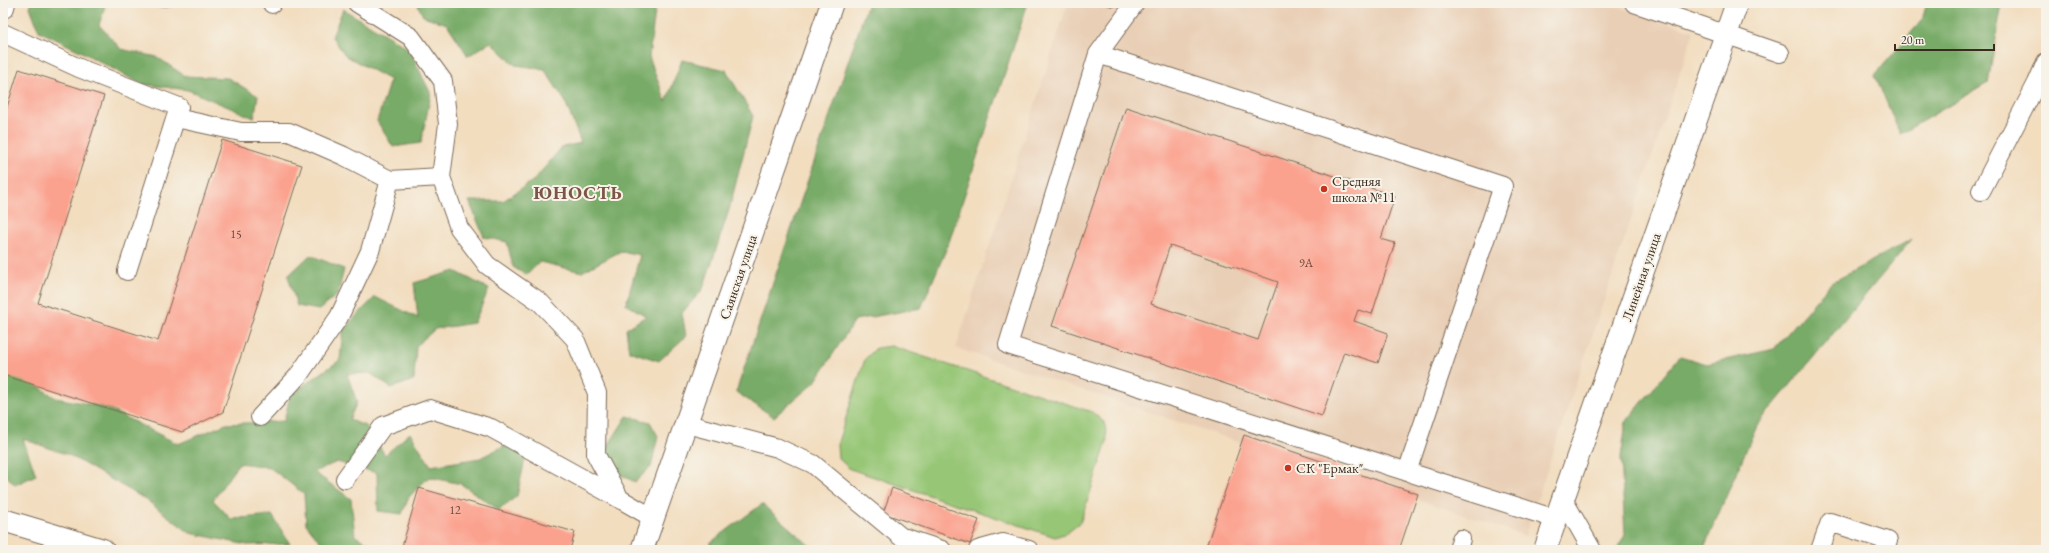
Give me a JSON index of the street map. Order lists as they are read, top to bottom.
{
  "streets": {
    "street": ["Саянская улица", "Линейная улица"]
  },
  "districts": ["ЮНОСТЬ"],
  "places": ["Средняя школа №11", "СК \"Ермак\""],
  "house_numbers": ["15", "9А", "12"],
  "scale_bar": "20 m"
}
